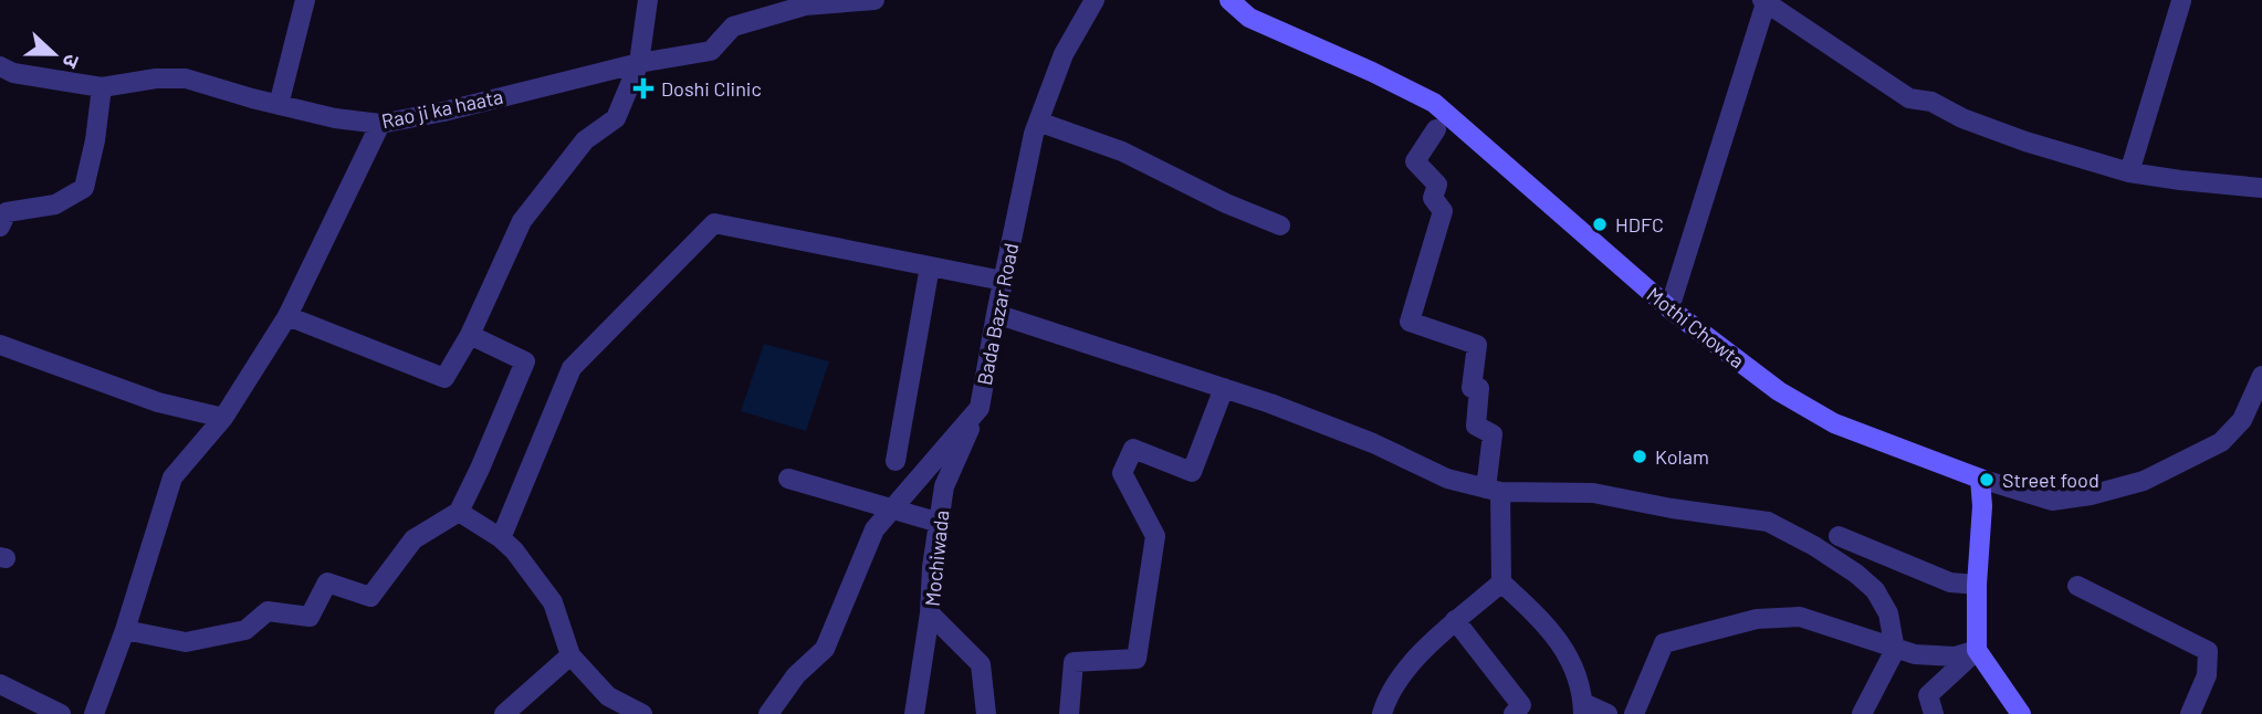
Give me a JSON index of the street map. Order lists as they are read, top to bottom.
{
  "streets": {
    "main road": ["Mothi Chowta"],
    "street": ["Rao ji ka haata", "Bada Bazar Road", "Mochiwada"]
  },
  "crossings": [
    ["Bada Bazar Road", "Mochiwada"]
  ],
  "places": {
    "health": ["Doshi Clinic"],
    "other": ["HDFC", "Kolam", "Street food"]
  },
  "north": "right"
}
